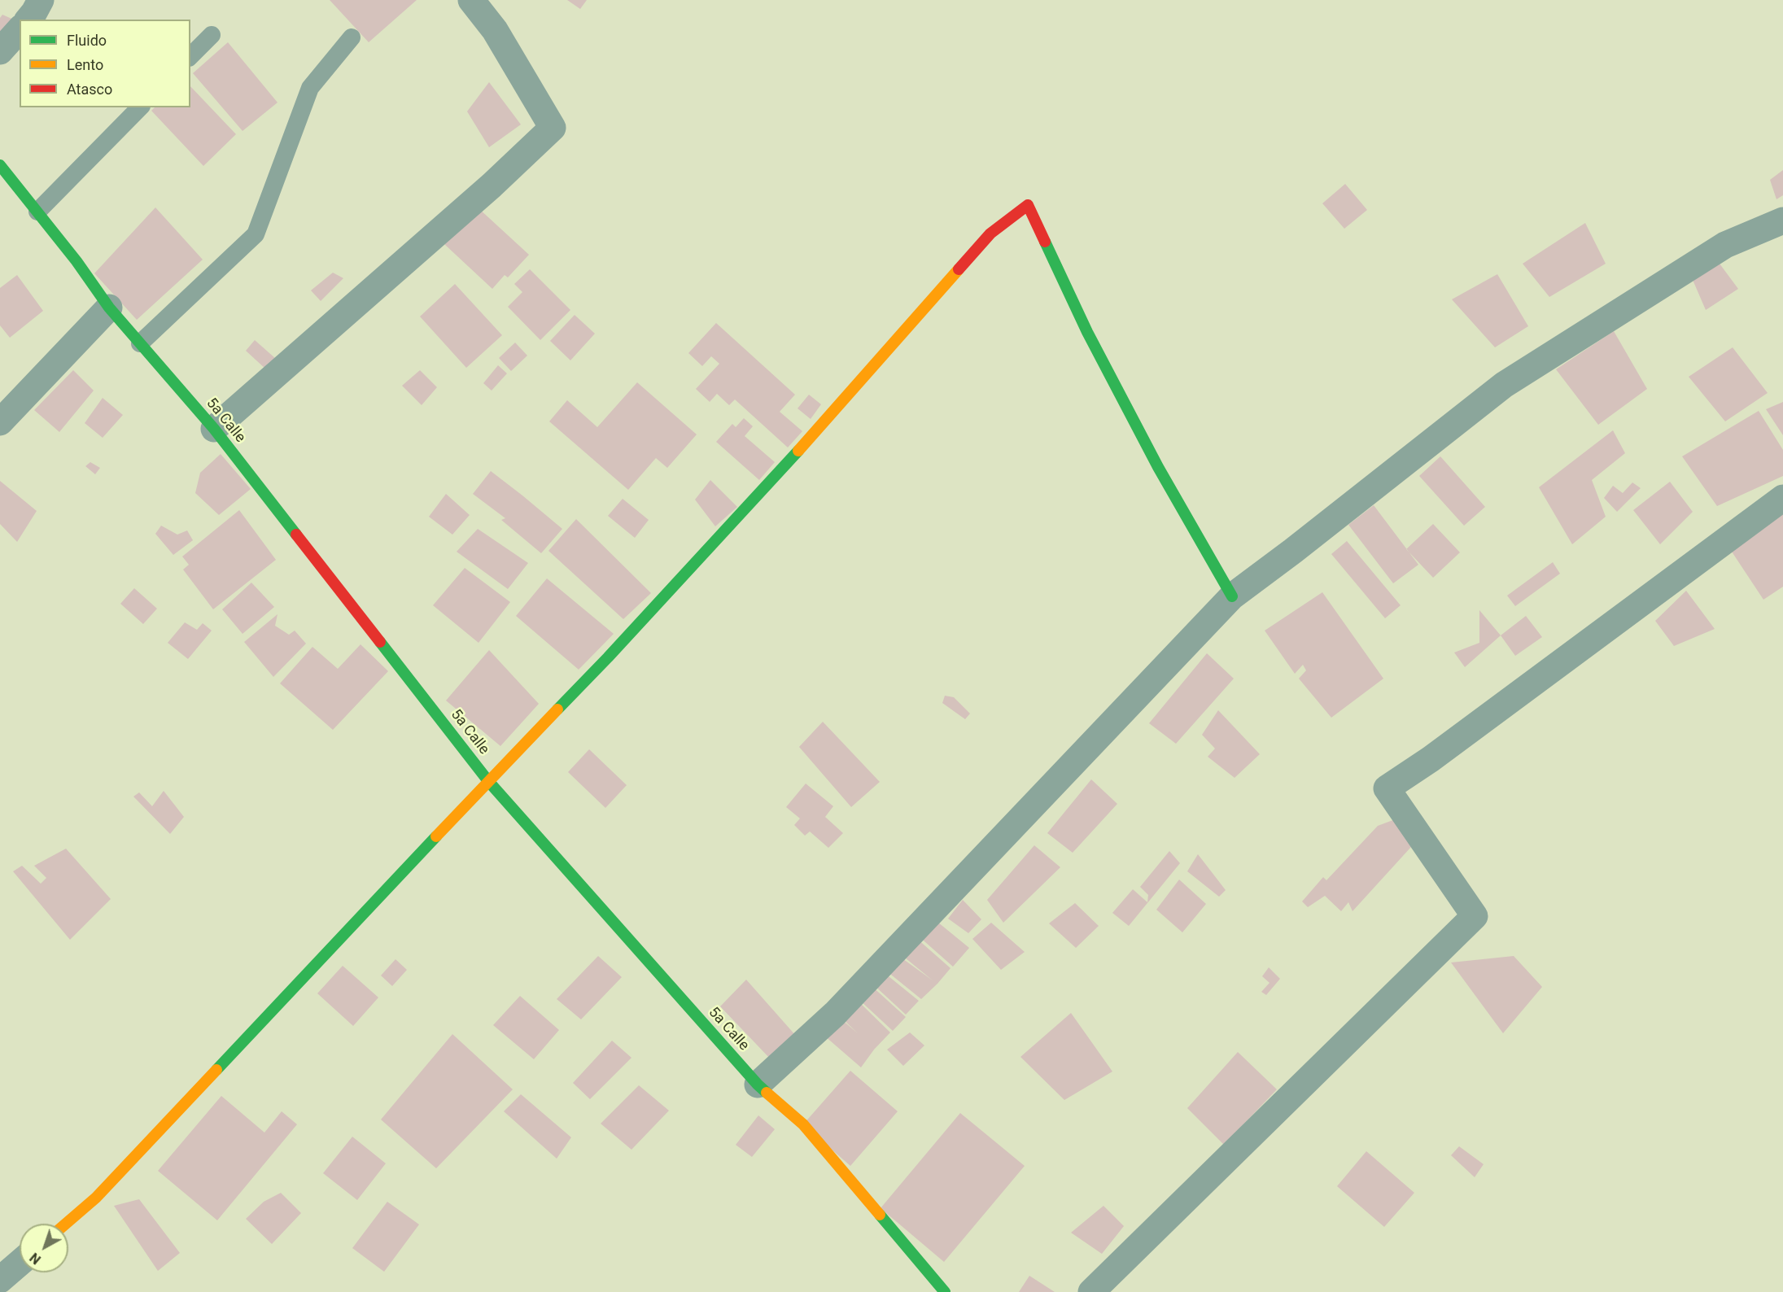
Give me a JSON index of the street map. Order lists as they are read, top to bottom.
{
  "streets": {
    "street": ["5a Calle"]
  },
  "legend": ["Fluido", "Lento", "Atasco"],
  "north": "bottom left"
}
